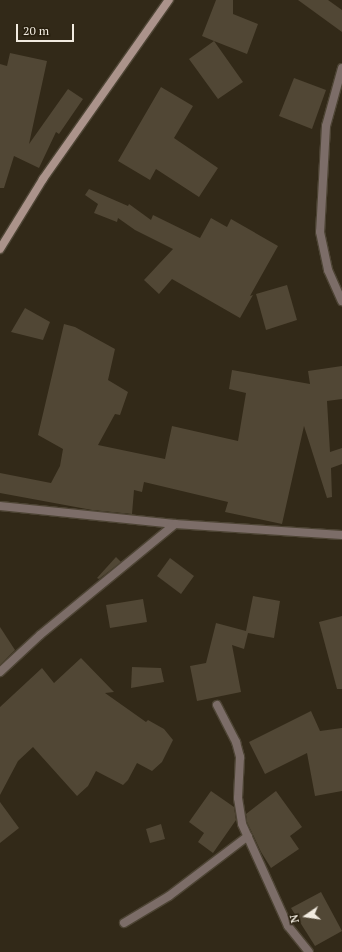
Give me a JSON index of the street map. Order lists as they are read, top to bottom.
{
  "scale_bar": "20 m",
  "north": "left"
}
